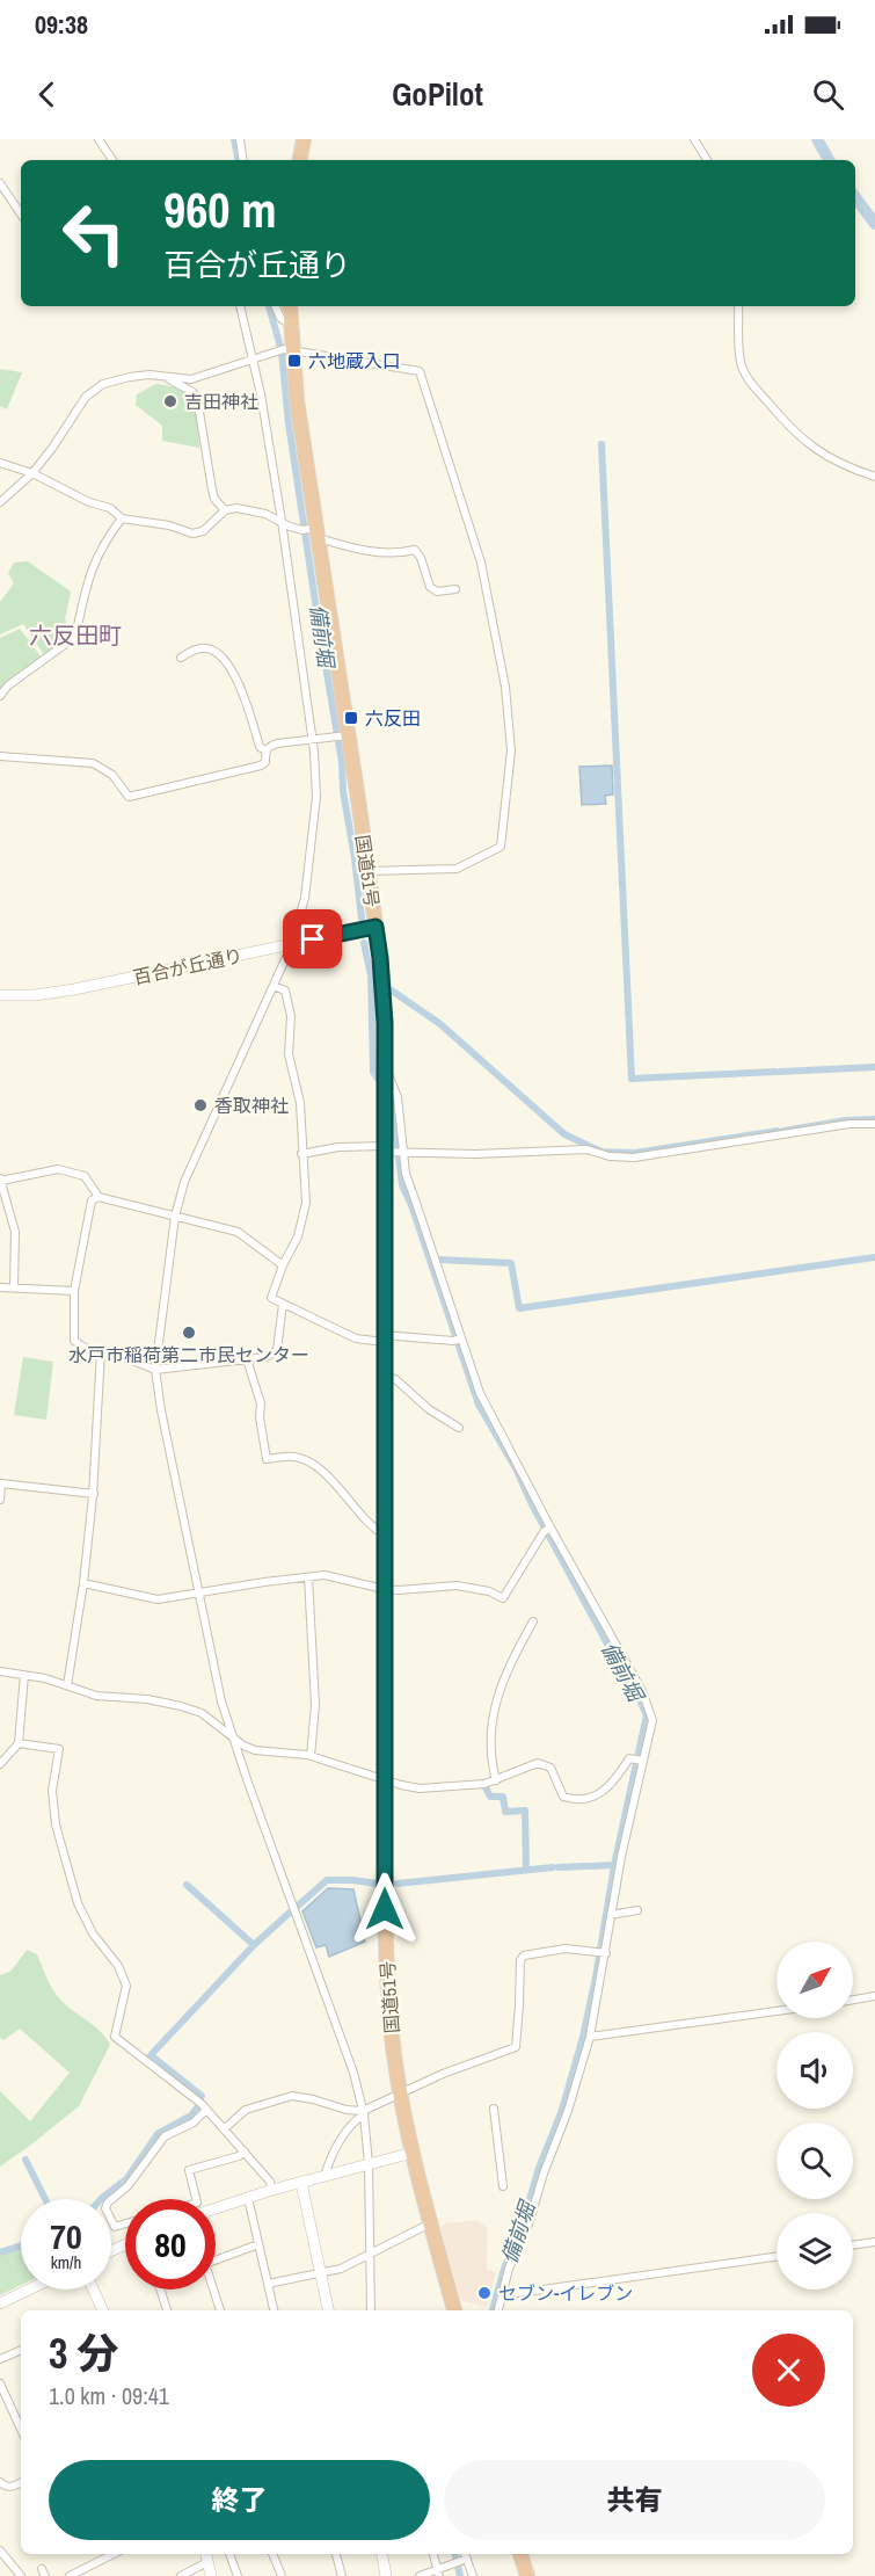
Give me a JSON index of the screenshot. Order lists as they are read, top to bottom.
{
  "streets": {
    "highway": ["国道51号"],
    "street": ["百合が丘通り"]
  },
  "crossings": [
    ["国道51号", "百合が丘通り"]
  ],
  "districts": ["六反田町"],
  "water": ["備前堀"],
  "places": {
    "transit": ["六地蔵入口", "六反田"],
    "other": [
      "吉田神社",
      "香取神社",
      "水戸市稲荷第二市民センター",
      "セブン-イレブン"
    ]
  },
  "north": "top right",
  "page": {
    "status": "09:38",
    "header": "GoPilot",
    "turn": ["960 m", "百合が丘通り"],
    "speed": "70 km/h",
    "limit": "80",
    "heading": ["3 分", "1.0 km · 09:41"],
    "buttons": ["終了", "共有"]
  }
}
